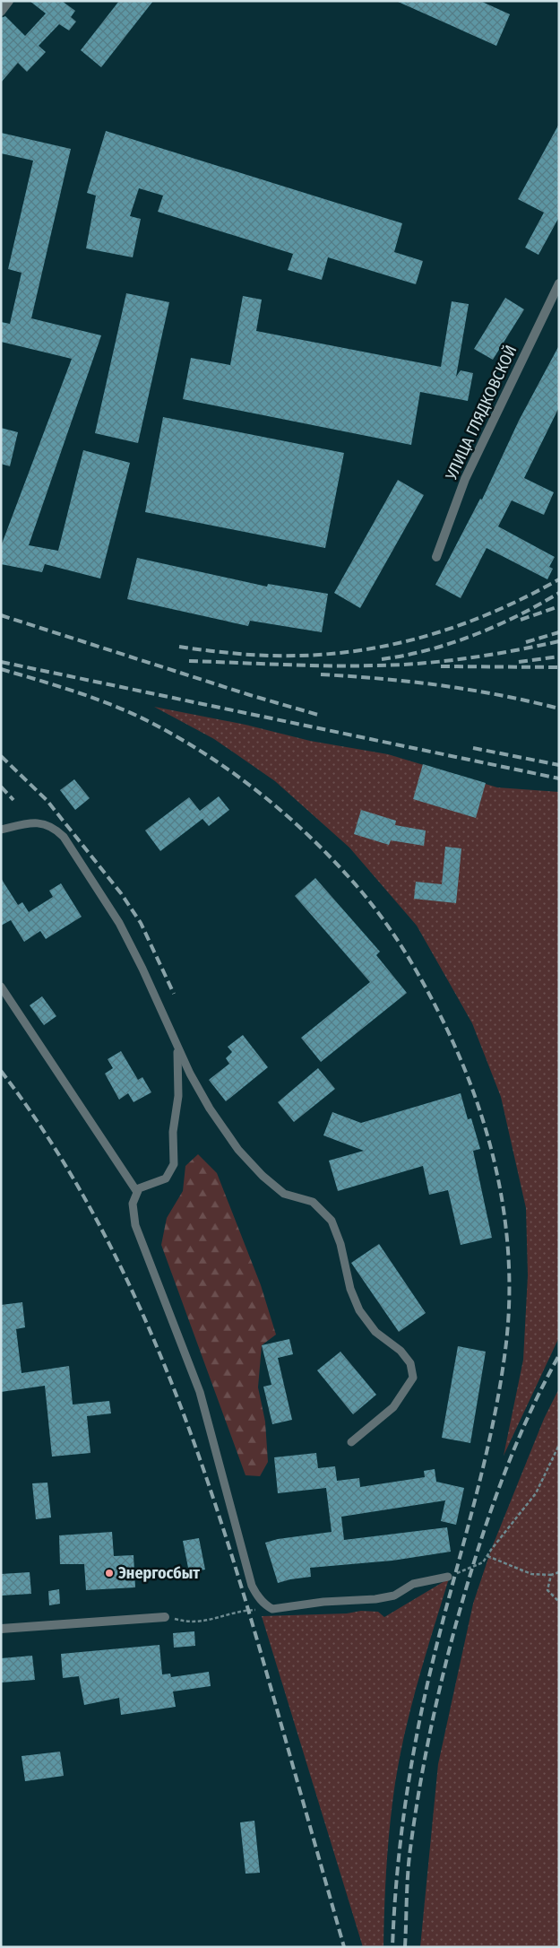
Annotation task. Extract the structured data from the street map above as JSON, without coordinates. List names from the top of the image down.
{
  "streets": {
    "street": ["УЛИЦА ГЛЯДКОВСКОЙ"]
  },
  "places": ["Энергосбыт"]
}
